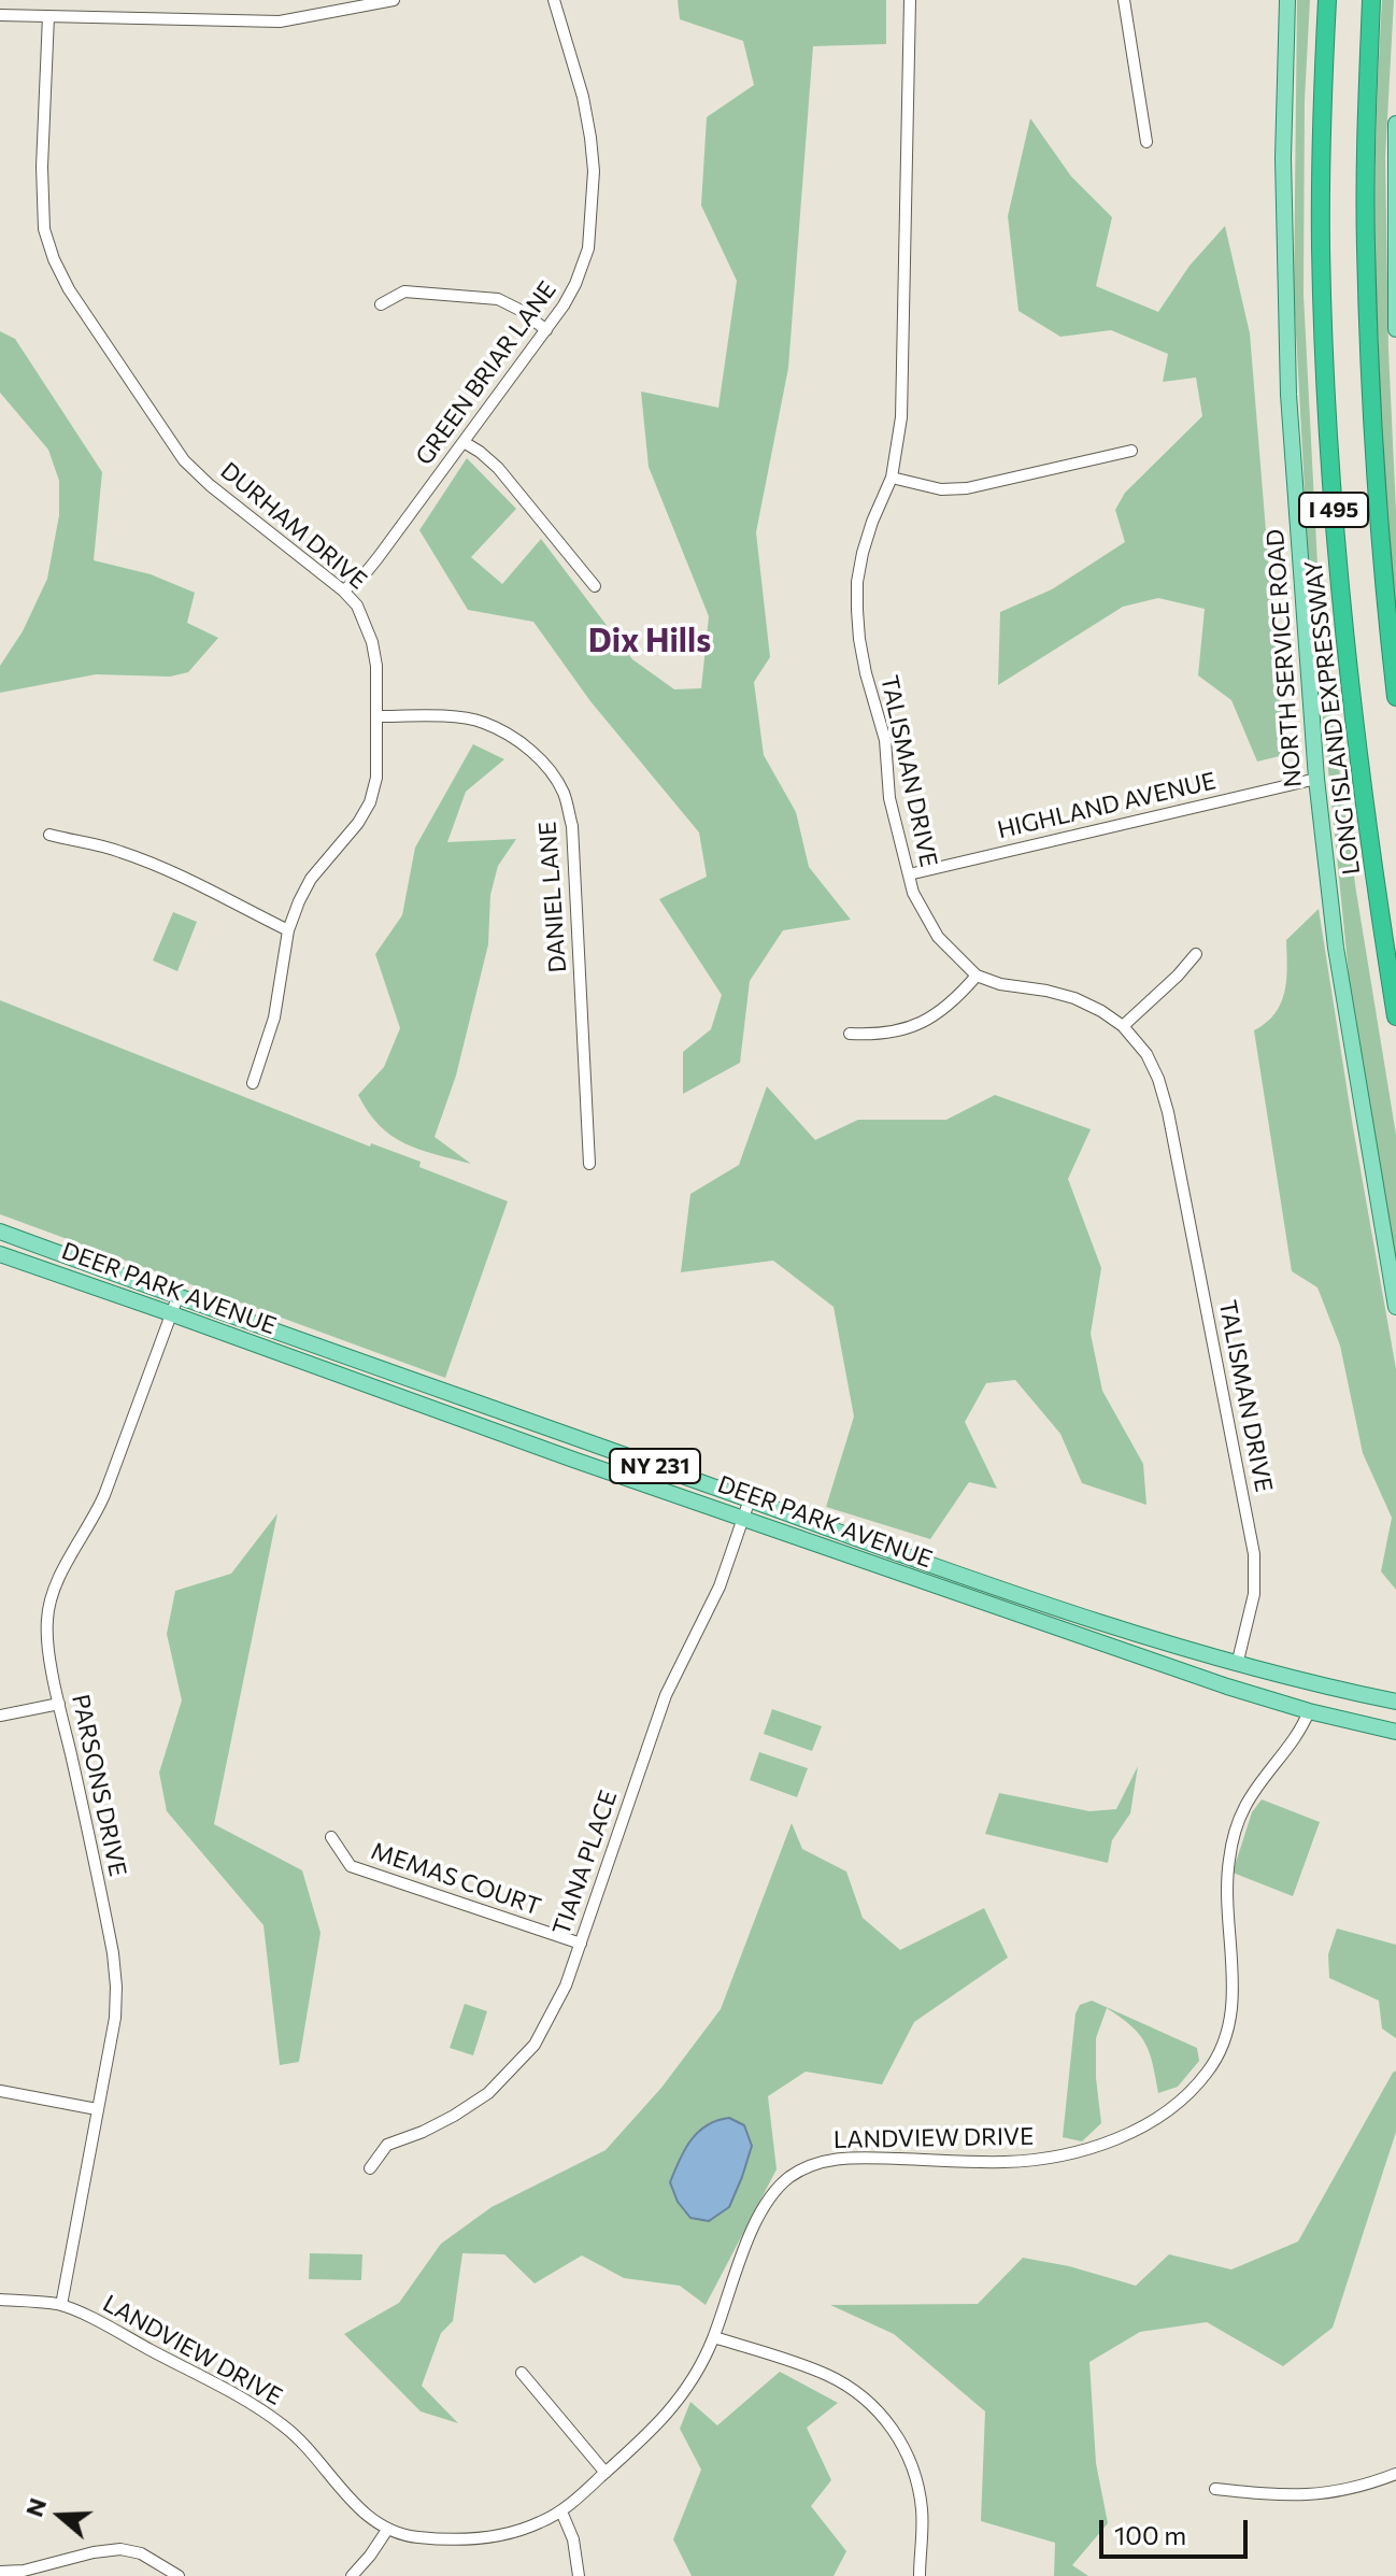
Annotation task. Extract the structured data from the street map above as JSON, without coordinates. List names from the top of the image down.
{
  "streets": {
    "highway": ["I 495", "LONG ISLAND EXPRESSWAY"],
    "main road": ["NORTH SERVICE ROAD", "DEER PARK AVENUE", "NY 231"],
    "street": [
      "GREEN BRIAR LANE",
      "DURHAM DRIVE",
      "TALISMAN DRIVE",
      "HIGHLAND AVENUE",
      "DANIEL LANE",
      "PARSONS DRIVE",
      "TIANA PLACE",
      "MEMAS COURT",
      "LANDVIEW DRIVE"
    ]
  },
  "crossings": [
    ["GREEN BRIAR LANE", "DURHAM DRIVE"],
    ["DURHAM DRIVE", "DANIEL LANE"],
    ["NORTH SERVICE ROAD", "HIGHLAND AVENUE"],
    ["TALISMAN DRIVE", "HIGHLAND AVENUE"],
    ["TALISMAN DRIVE", "DEER PARK AVENUE"],
    ["DEER PARK AVENUE", "PARSONS DRIVE"],
    ["DEER PARK AVENUE", "TIANA PLACE"],
    ["DEER PARK AVENUE", "LANDVIEW DRIVE"],
    ["PARSONS DRIVE", "LANDVIEW DRIVE"],
    ["TIANA PLACE", "MEMAS COURT"]
  ],
  "districts": ["Dix Hills"],
  "scale_bar": "100 m",
  "north": "left"
}
